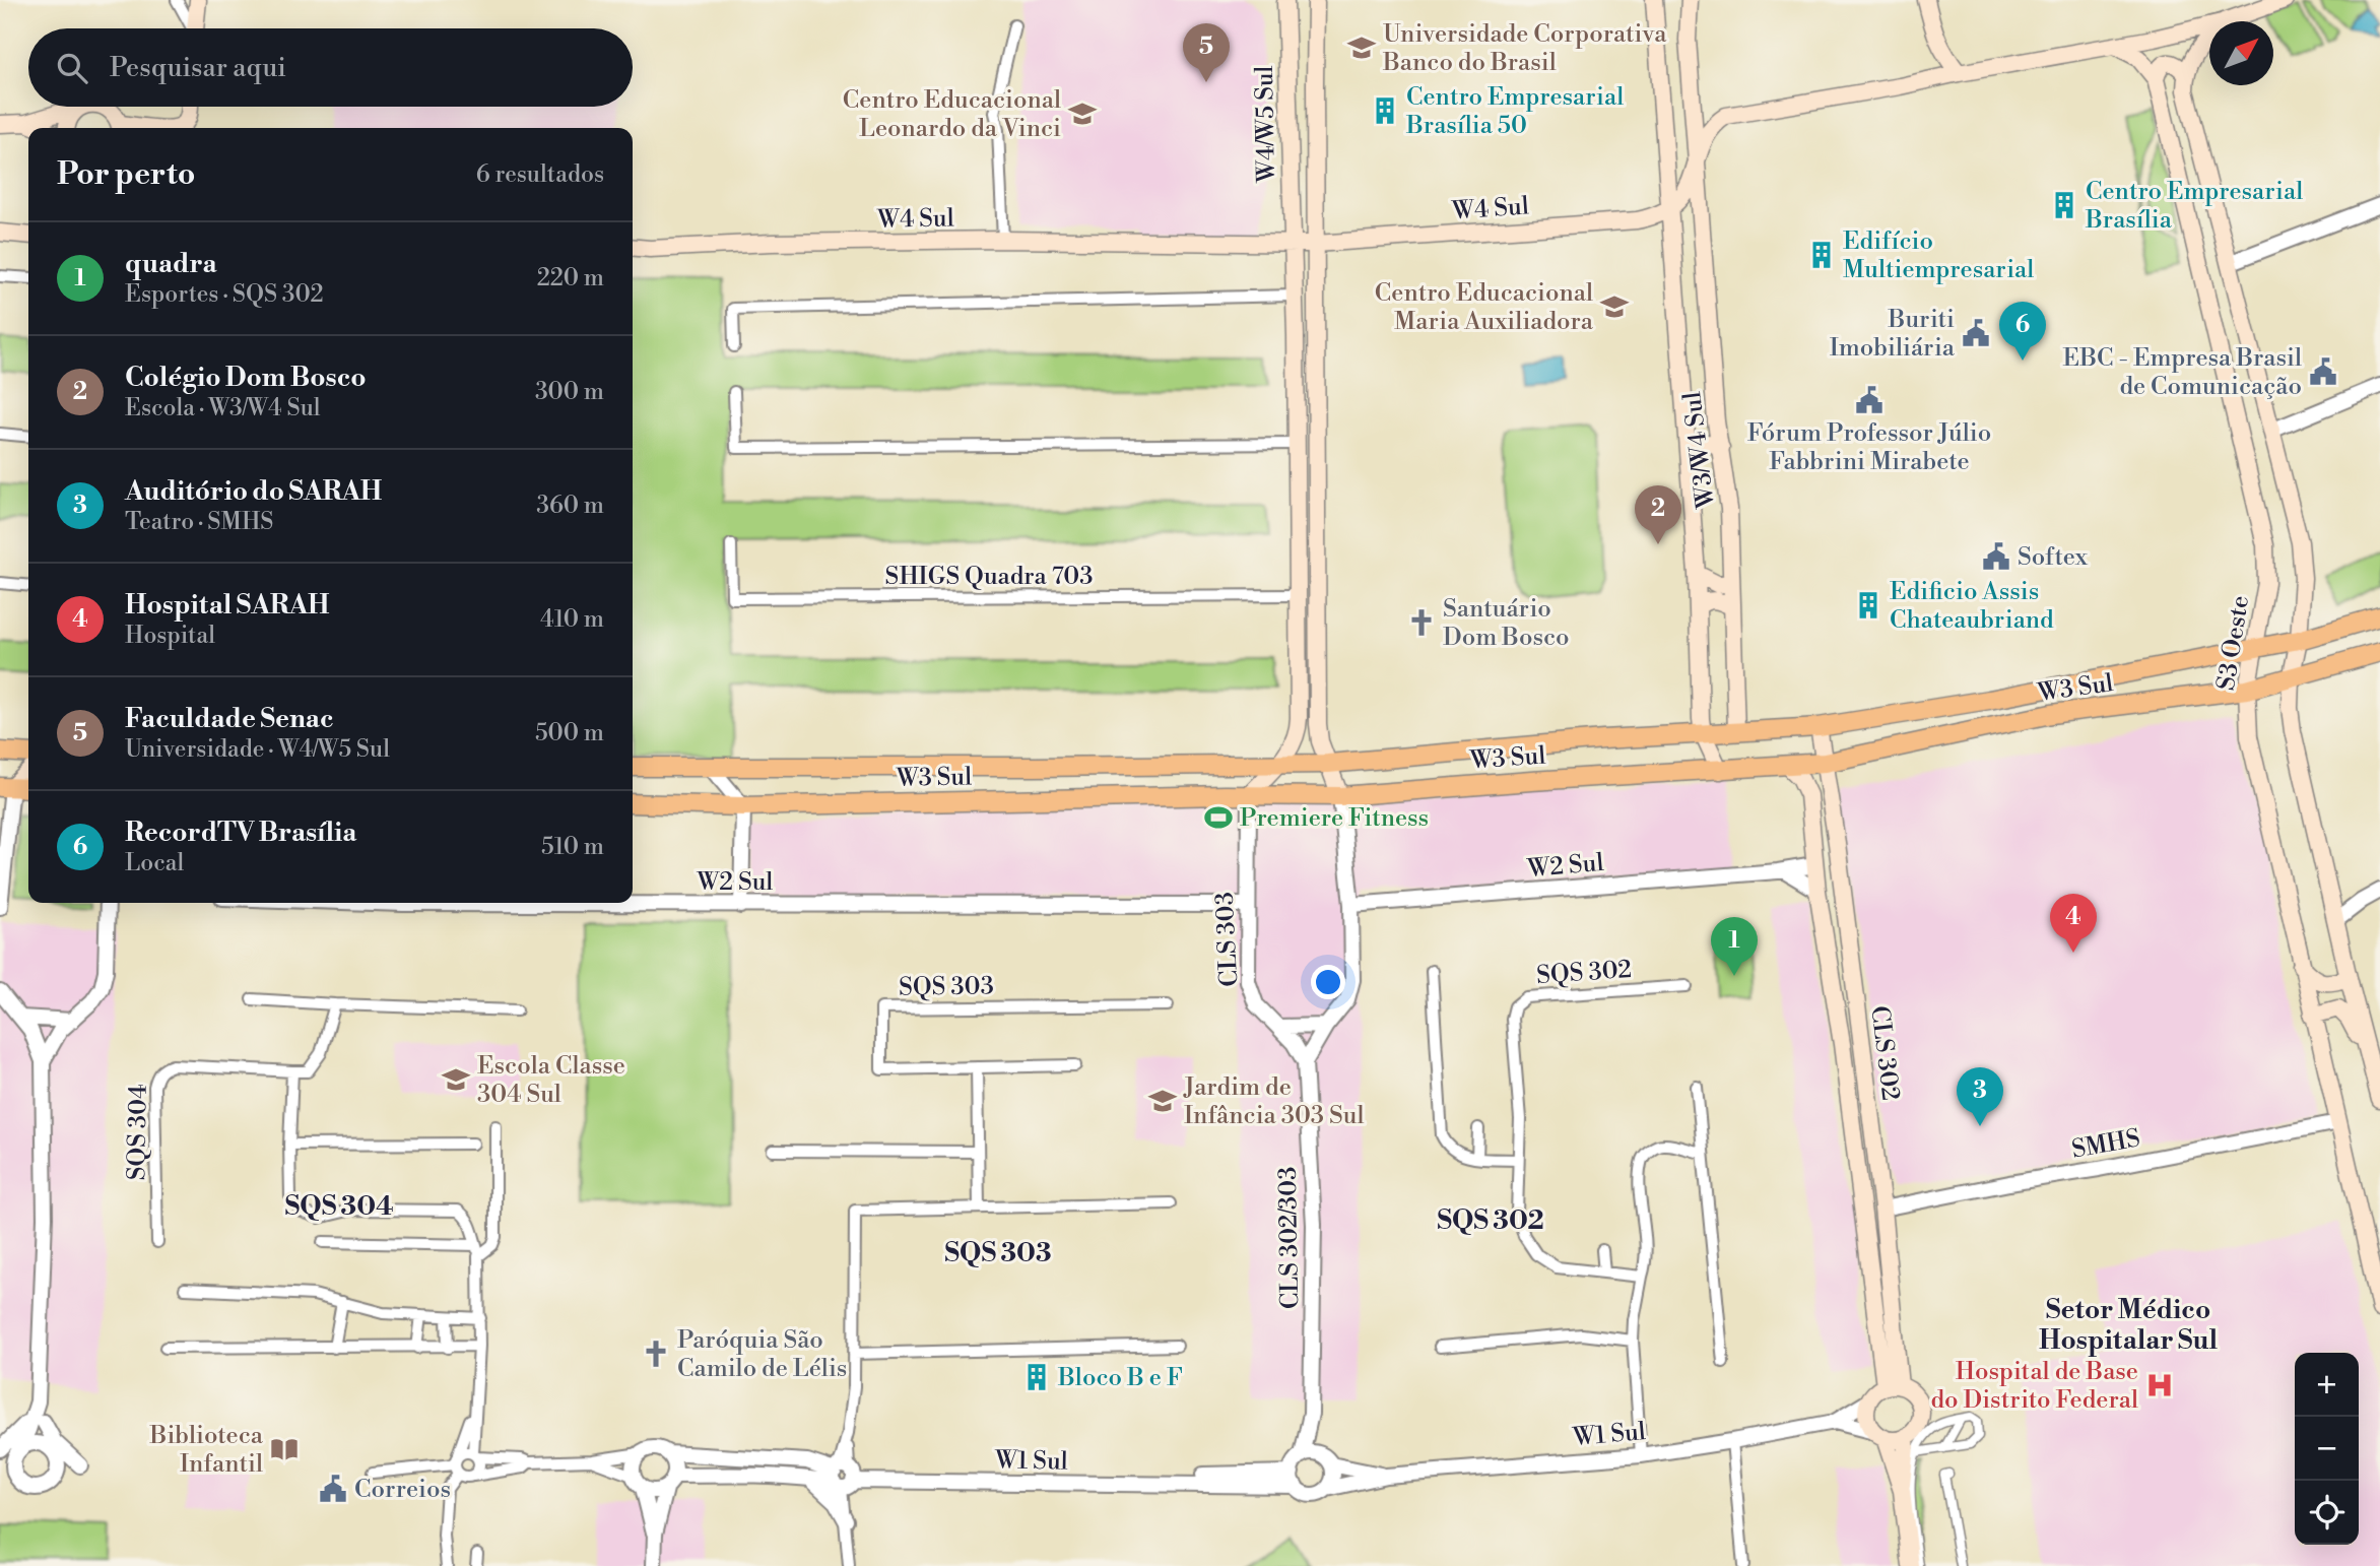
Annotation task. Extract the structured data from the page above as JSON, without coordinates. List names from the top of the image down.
{
  "streets": {
    "main road": [
      "W4/W5 Sul",
      "W4 Sul",
      "W3/W4 Sul",
      "S3 Oeste",
      "W3 Sul",
      "CLS 302"
    ],
    "street": [
      "SHIGS Quadra 703",
      "W2 Sul",
      "CLS 303",
      "SQS 302",
      "SQS 303",
      "SQS 304",
      "SMHS",
      "CLS 302/303",
      "W1 Sul"
    ]
  },
  "crossings": [
    ["W4/W5 Sul", "W4 Sul"],
    ["W4 Sul", "W3/W4 Sul"],
    ["W3/W4 Sul", "W3 Sul"],
    ["S3 Oeste", "W3 Sul"],
    ["S3 Oeste", "SMHS"],
    ["W3 Sul", "CLS 303"],
    ["W3 Sul", "CLS 302"],
    ["W2 Sul", "CLS 303"],
    ["W2 Sul", "CLS 302"],
    ["CLS 303", "CLS 302/303"],
    ["CLS 302", "SMHS"],
    ["CLS 302", "W1 Sul"],
    ["CLS 302/303", "W1 Sul"]
  ],
  "districts": [
    "SQS 304",
    "SQS 302",
    "SQS 303",
    "Setor Médico Hospitalar Sul"
  ],
  "places": {
    "school or university": [
      "Universidade Corporativa Banco do Brasil",
      "Centro Educacional Leonardo da Vinci",
      "Centro Educacional Maria Auxiliadora",
      "Escola Classe 304 Sul",
      "Jardim de Infância 303 Sul"
    ],
    "building": [
      "Centro Empresarial Brasília 50",
      "Centro Empresarial Brasília",
      "Edifício Multiempresarial",
      "Edificio Assis Chateaubriand",
      "Bloco B e F"
    ],
    "public building": [
      "Buriti Imobiliária",
      "EBC - Empresa Brasil de Comunicação",
      "Fórum Professor Júlio Fabbrini Mirabete",
      "Softex",
      "Correios"
    ],
    "church": ["Santuário Dom Bosco", "Paróquia São Camilo de Lélis"],
    "sports": ["Premiere Fitness"],
    "hospital": ["Hospital de Base do Distrito Federal"],
    "library": ["Biblioteca Infantil"]
  },
  "north": "top right",
  "page": {
    "pins": [
      "5",
      "6",
      "2",
      "4",
      "1",
      "3"
    ],
    "search": "Pesquisar aqui",
    "heading": ["Por perto", "6 resultados"],
    "list": [
      {
        "mark": "1",
        "name": "quadra",
        "note": "Esportes · SQS 302",
        "value": "220 m"
      },
      {
        "mark": "2",
        "name": "Colégio Dom Bosco",
        "note": "Escola · W3/W4 Sul",
        "value": "300 m"
      },
      {
        "mark": "3",
        "name": "Auditório do SARAH",
        "note": "Teatro · SMHS",
        "value": "360 m"
      },
      {
        "mark": "4",
        "name": "Hospital SARAH",
        "note": "Hospital",
        "value": "410 m"
      },
      {
        "mark": "5",
        "name": "Faculdade Senac",
        "note": "Universidade · W4/W5 Sul",
        "value": "500 m"
      },
      {
        "mark": "6",
        "name": "RecordTV Brasília",
        "note": "Local",
        "value": "510 m"
      }
    ],
    "map_buttons": ["+", "−"]
  }
}
